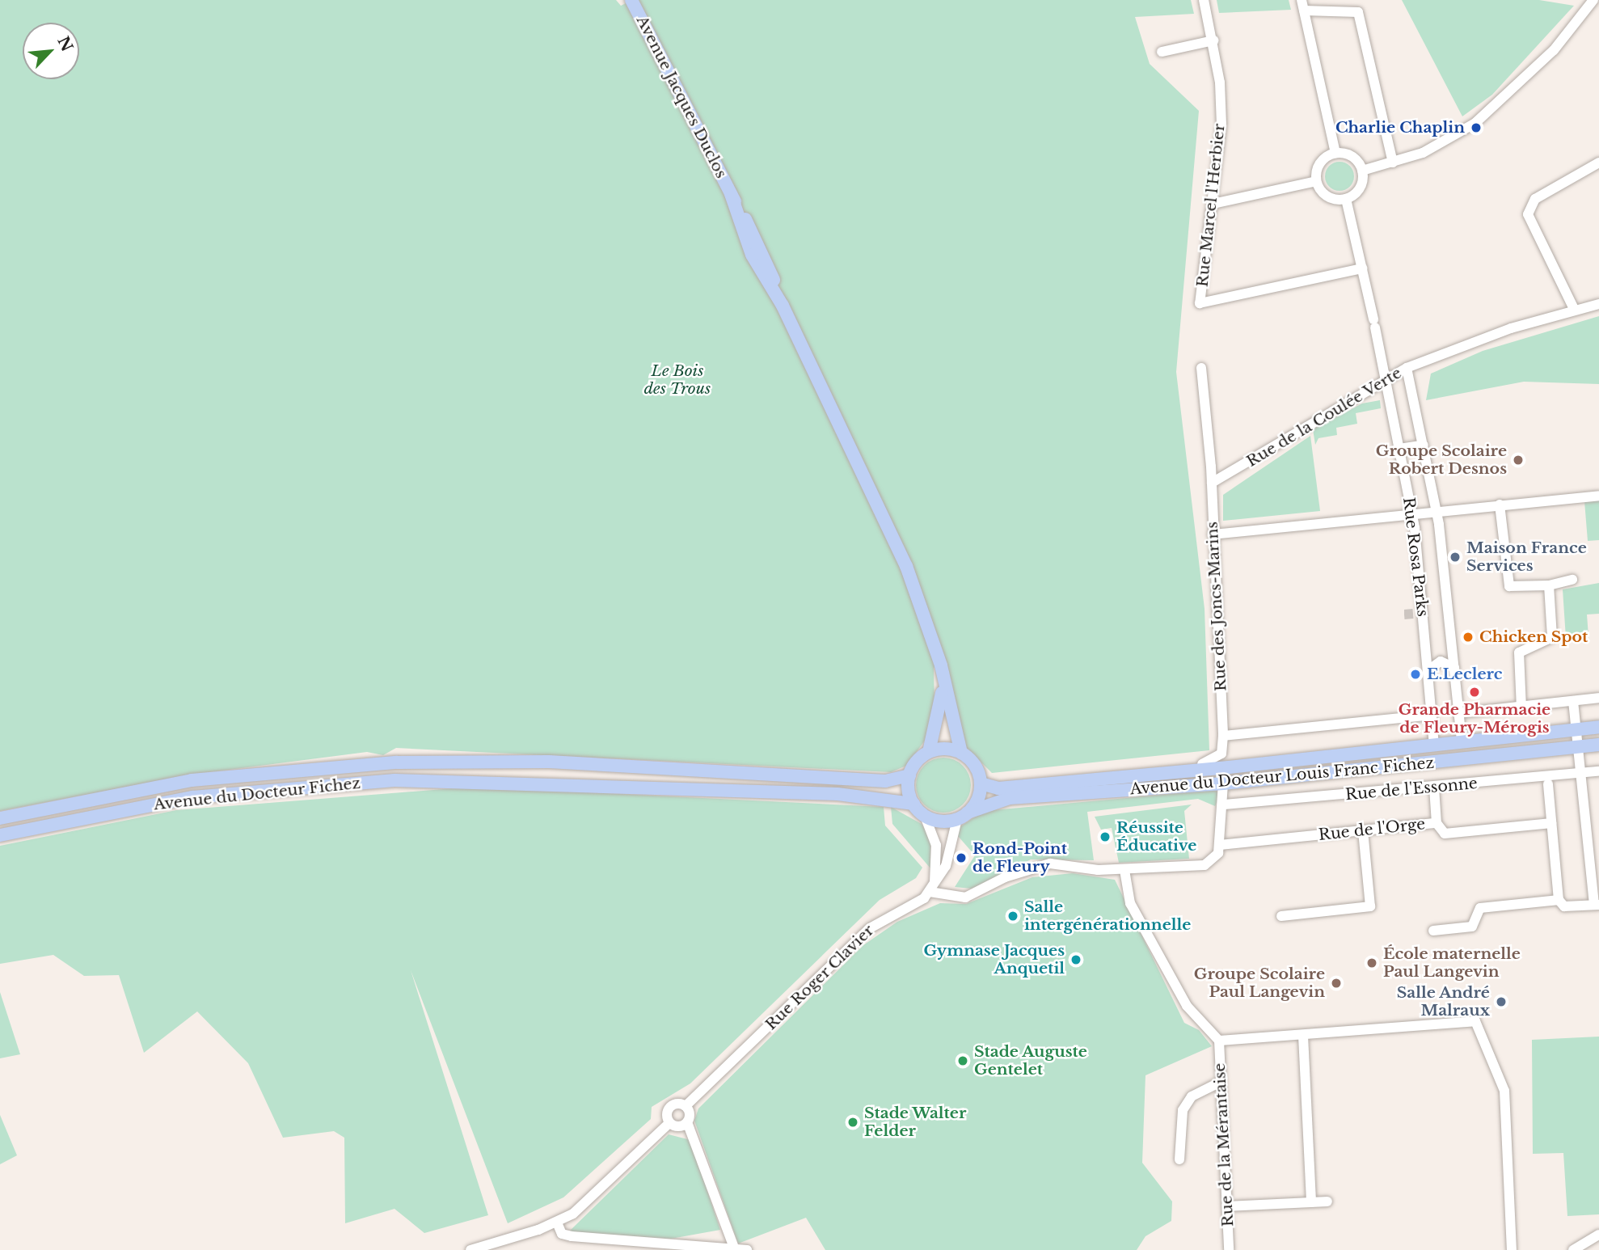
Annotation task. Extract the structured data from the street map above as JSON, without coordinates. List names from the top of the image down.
{
  "streets": {
    "main road": ["Avenue Jacques Duclos", "Avenue du Docteur Louis Franc Fichez", "Avenue du Docteur Fichez"],
    "street": [
      "Rue Marcel l'Herbier",
      "Rue de la Coulée Verte",
      "Rue Rosa Parks",
      "Rue des Joncs-Marins",
      "Rue de l'Essonne",
      "Rue de l'Orge",
      "Rue Roger Clavier",
      "Rue de la Mérantaise"
    ]
  },
  "crossings": [
    ["Rue Marcel l'Herbier", "Rue Rosa Parks"],
    ["Rue de la Coulée Verte", "Rue Rosa Parks"],
    ["Rue de la Coulée Verte", "Rue des Joncs-Marins"],
    ["Rue Rosa Parks", "Avenue du Docteur Louis Franc Fichez"],
    ["Rue des Joncs-Marins", "Avenue du Docteur Louis Franc Fichez"],
    ["Avenue du Docteur Louis Franc Fichez", "Avenue du Docteur Fichez"],
    ["Avenue du Docteur Louis Franc Fichez", "Rue Roger Clavier"],
    ["Avenue du Docteur Fichez", "Rue Roger Clavier"]
  ],
  "parks": ["Le Bois des Trous"],
  "places": [
    "Charlie Chaplin",
    "Groupe Scolaire Robert Desnos",
    "Maison France Services",
    "Chicken Spot",
    "E.Leclerc",
    "Grande Pharmacie de Fleury-Mérogis",
    "Réussite Éducative",
    "Rond-Point de Fleury",
    "Salle intergénérationnelle",
    "Gymnase Jacques Anquetil",
    "École maternelle Paul Langevin",
    "Groupe Scolaire Paul Langevin",
    "Salle André Malraux",
    "Stade Auguste Gentelet",
    "Stade Walter Felder"
  ],
  "north": "top right"
}
